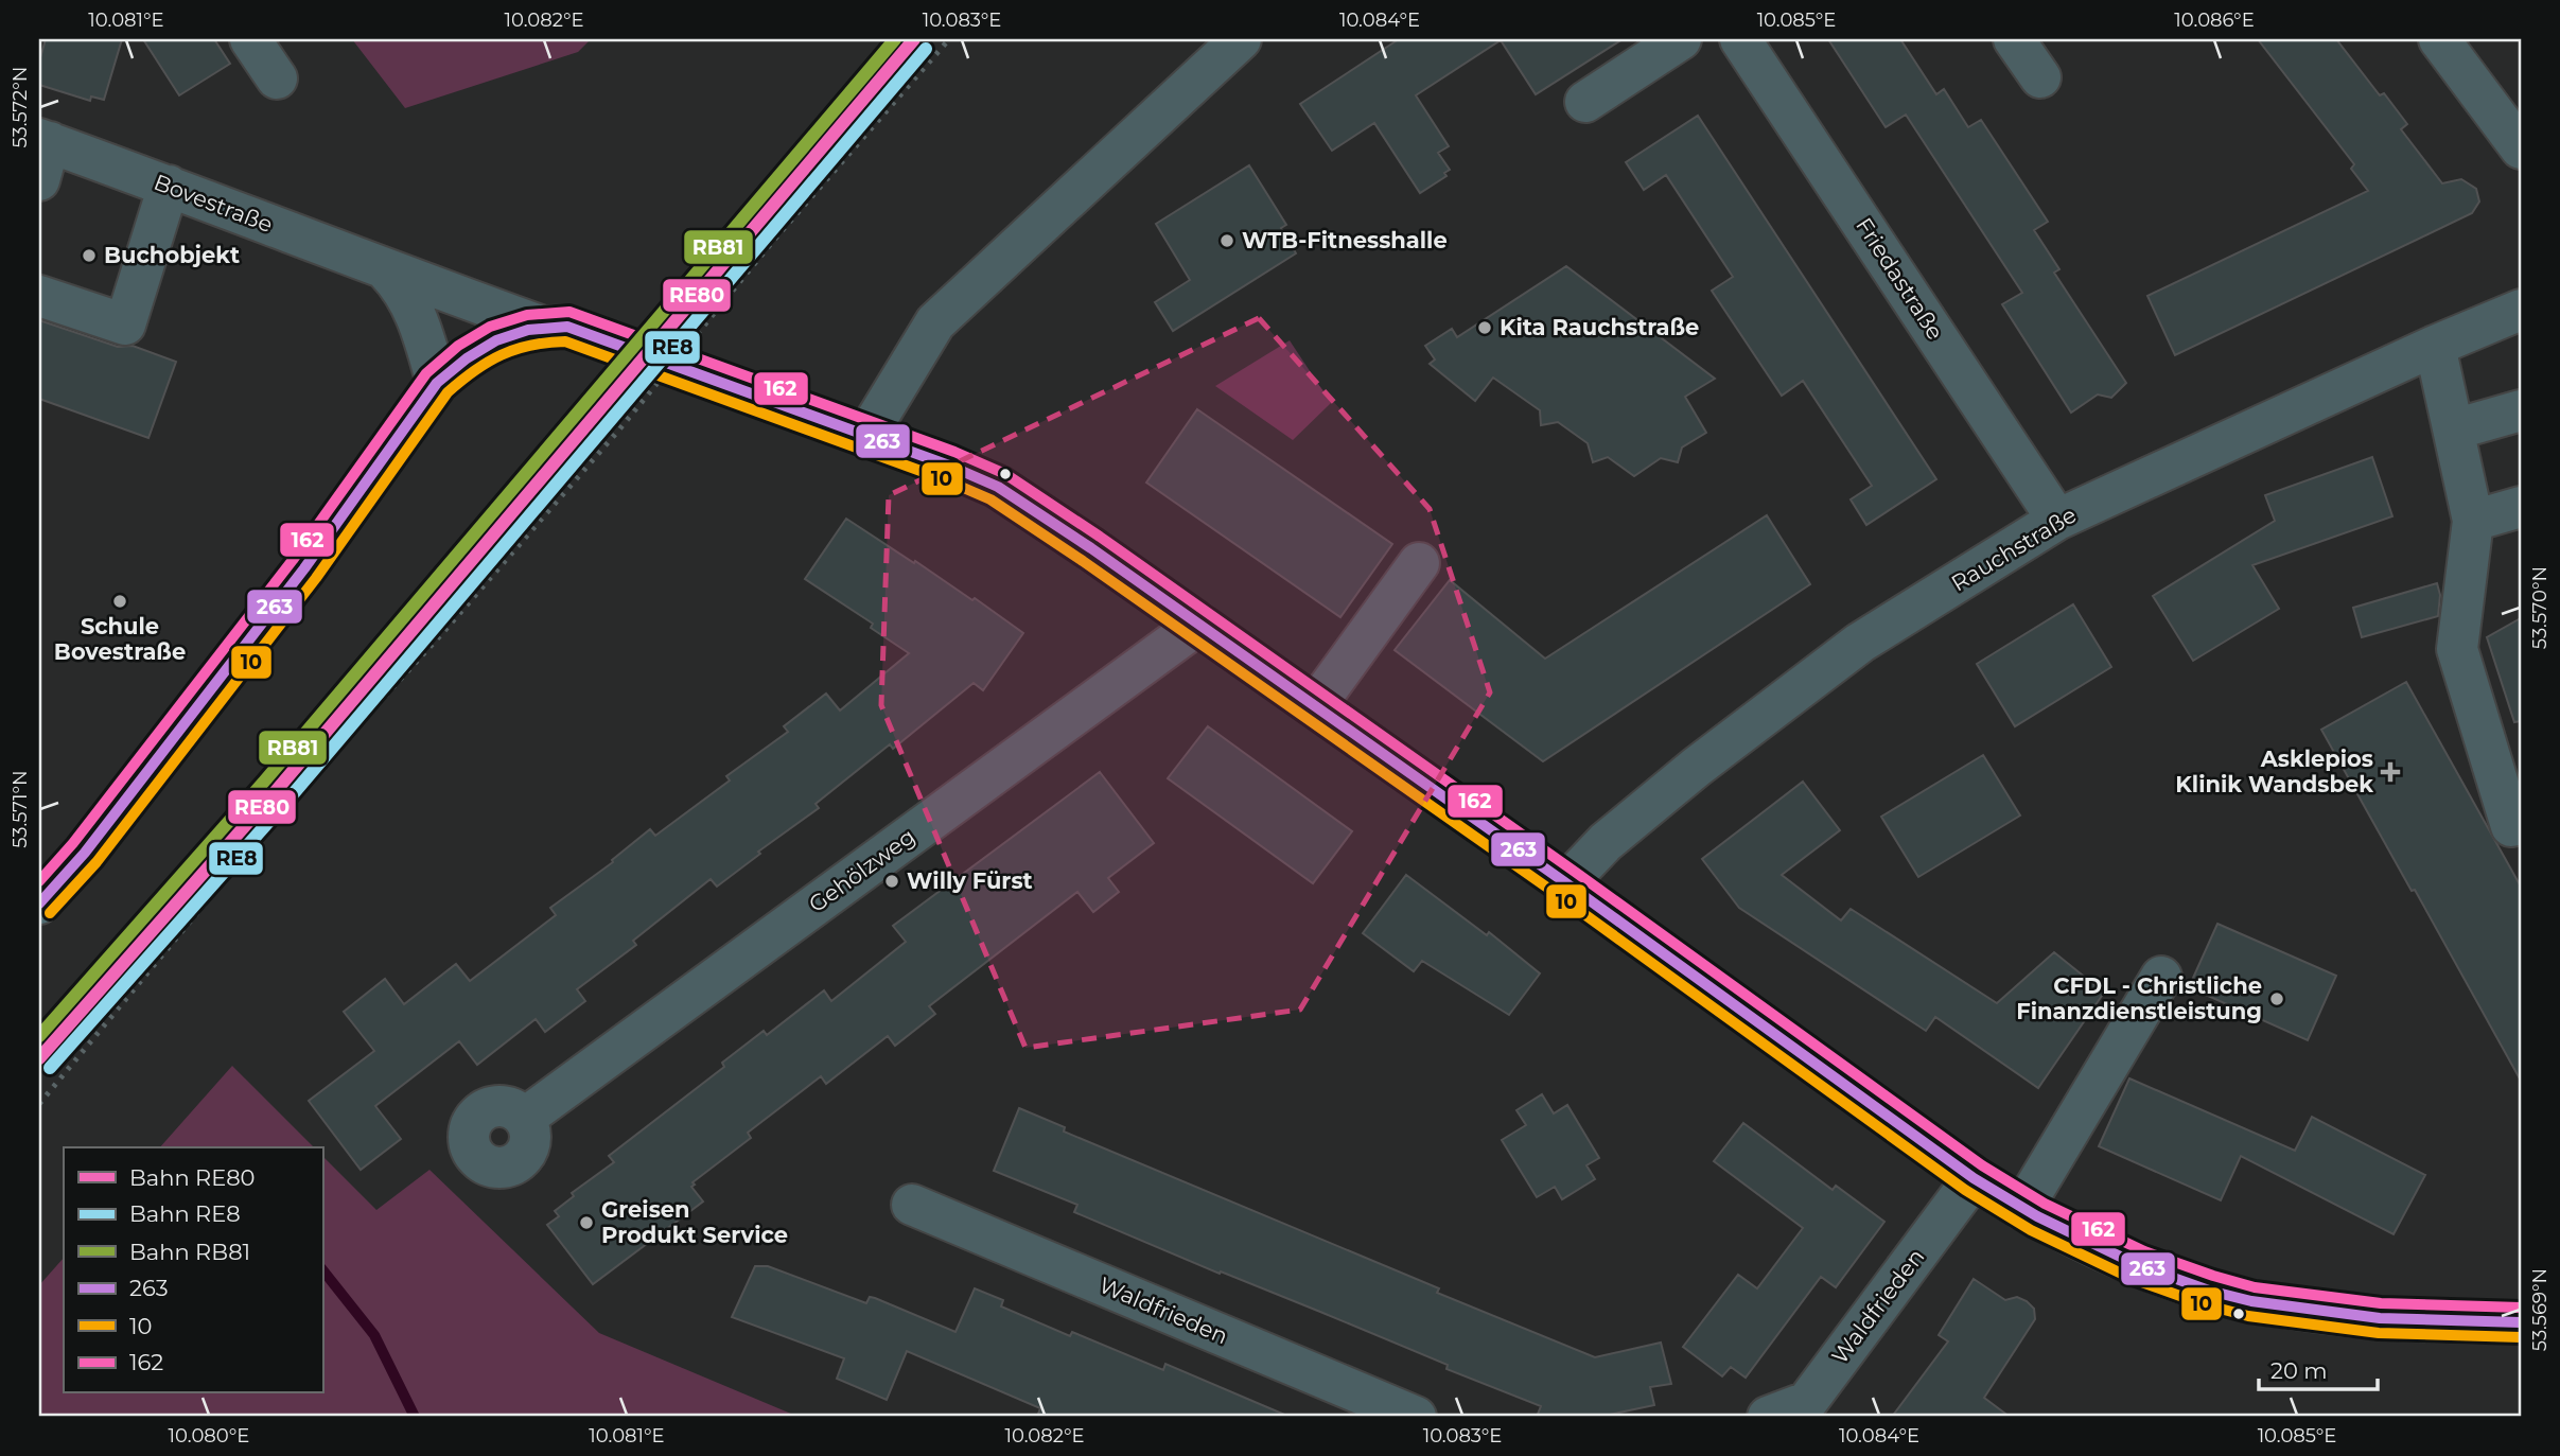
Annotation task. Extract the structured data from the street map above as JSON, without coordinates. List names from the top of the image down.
{
  "streets": {
    "main road": ["Bovestraße"],
    "street": [
      "Friedastraße",
      "Rauchstraße",
      "Gehölzweg",
      "Waldfrieden"
    ]
  },
  "crossings": [
    ["Bovestraße", "Rauchstraße"],
    ["Bovestraße", "Gehölzweg"],
    ["Bovestraße", "Waldfrieden"],
    ["Friedastraße", "Rauchstraße"]
  ],
  "places": {
    "other": [
      "WTB-Fitnesshalle",
      "Buchobjekt",
      "Kita Rauchstraße",
      "Schule Bovestraße",
      "Willy Fürst",
      "CFDL - Christliche Finanzdienstleistung",
      "Greisen Produkt Service"
    ],
    "health": ["Asklepios Klinik Wandsbek"]
  },
  "lines": [
    "rail line RE80",
    "rail line RB81",
    "rail line RE8",
    "transit line 162",
    "transit line 263",
    "transit line 10"
  ],
  "legend": [
    "Bahn RE80",
    "Bahn RE8",
    "Bahn RB81",
    "263",
    "10",
    "162"
  ],
  "scale_bar": "20 m",
  "coordinates": [
    "10.081°E",
    "10.082°E",
    "10.083°E",
    "10.084°E",
    "10.085°E",
    "10.086°E",
    "53.572°N",
    "53.570°N",
    "53.571°N",
    "53.569°N",
    "10.080°E"
  ]
}
